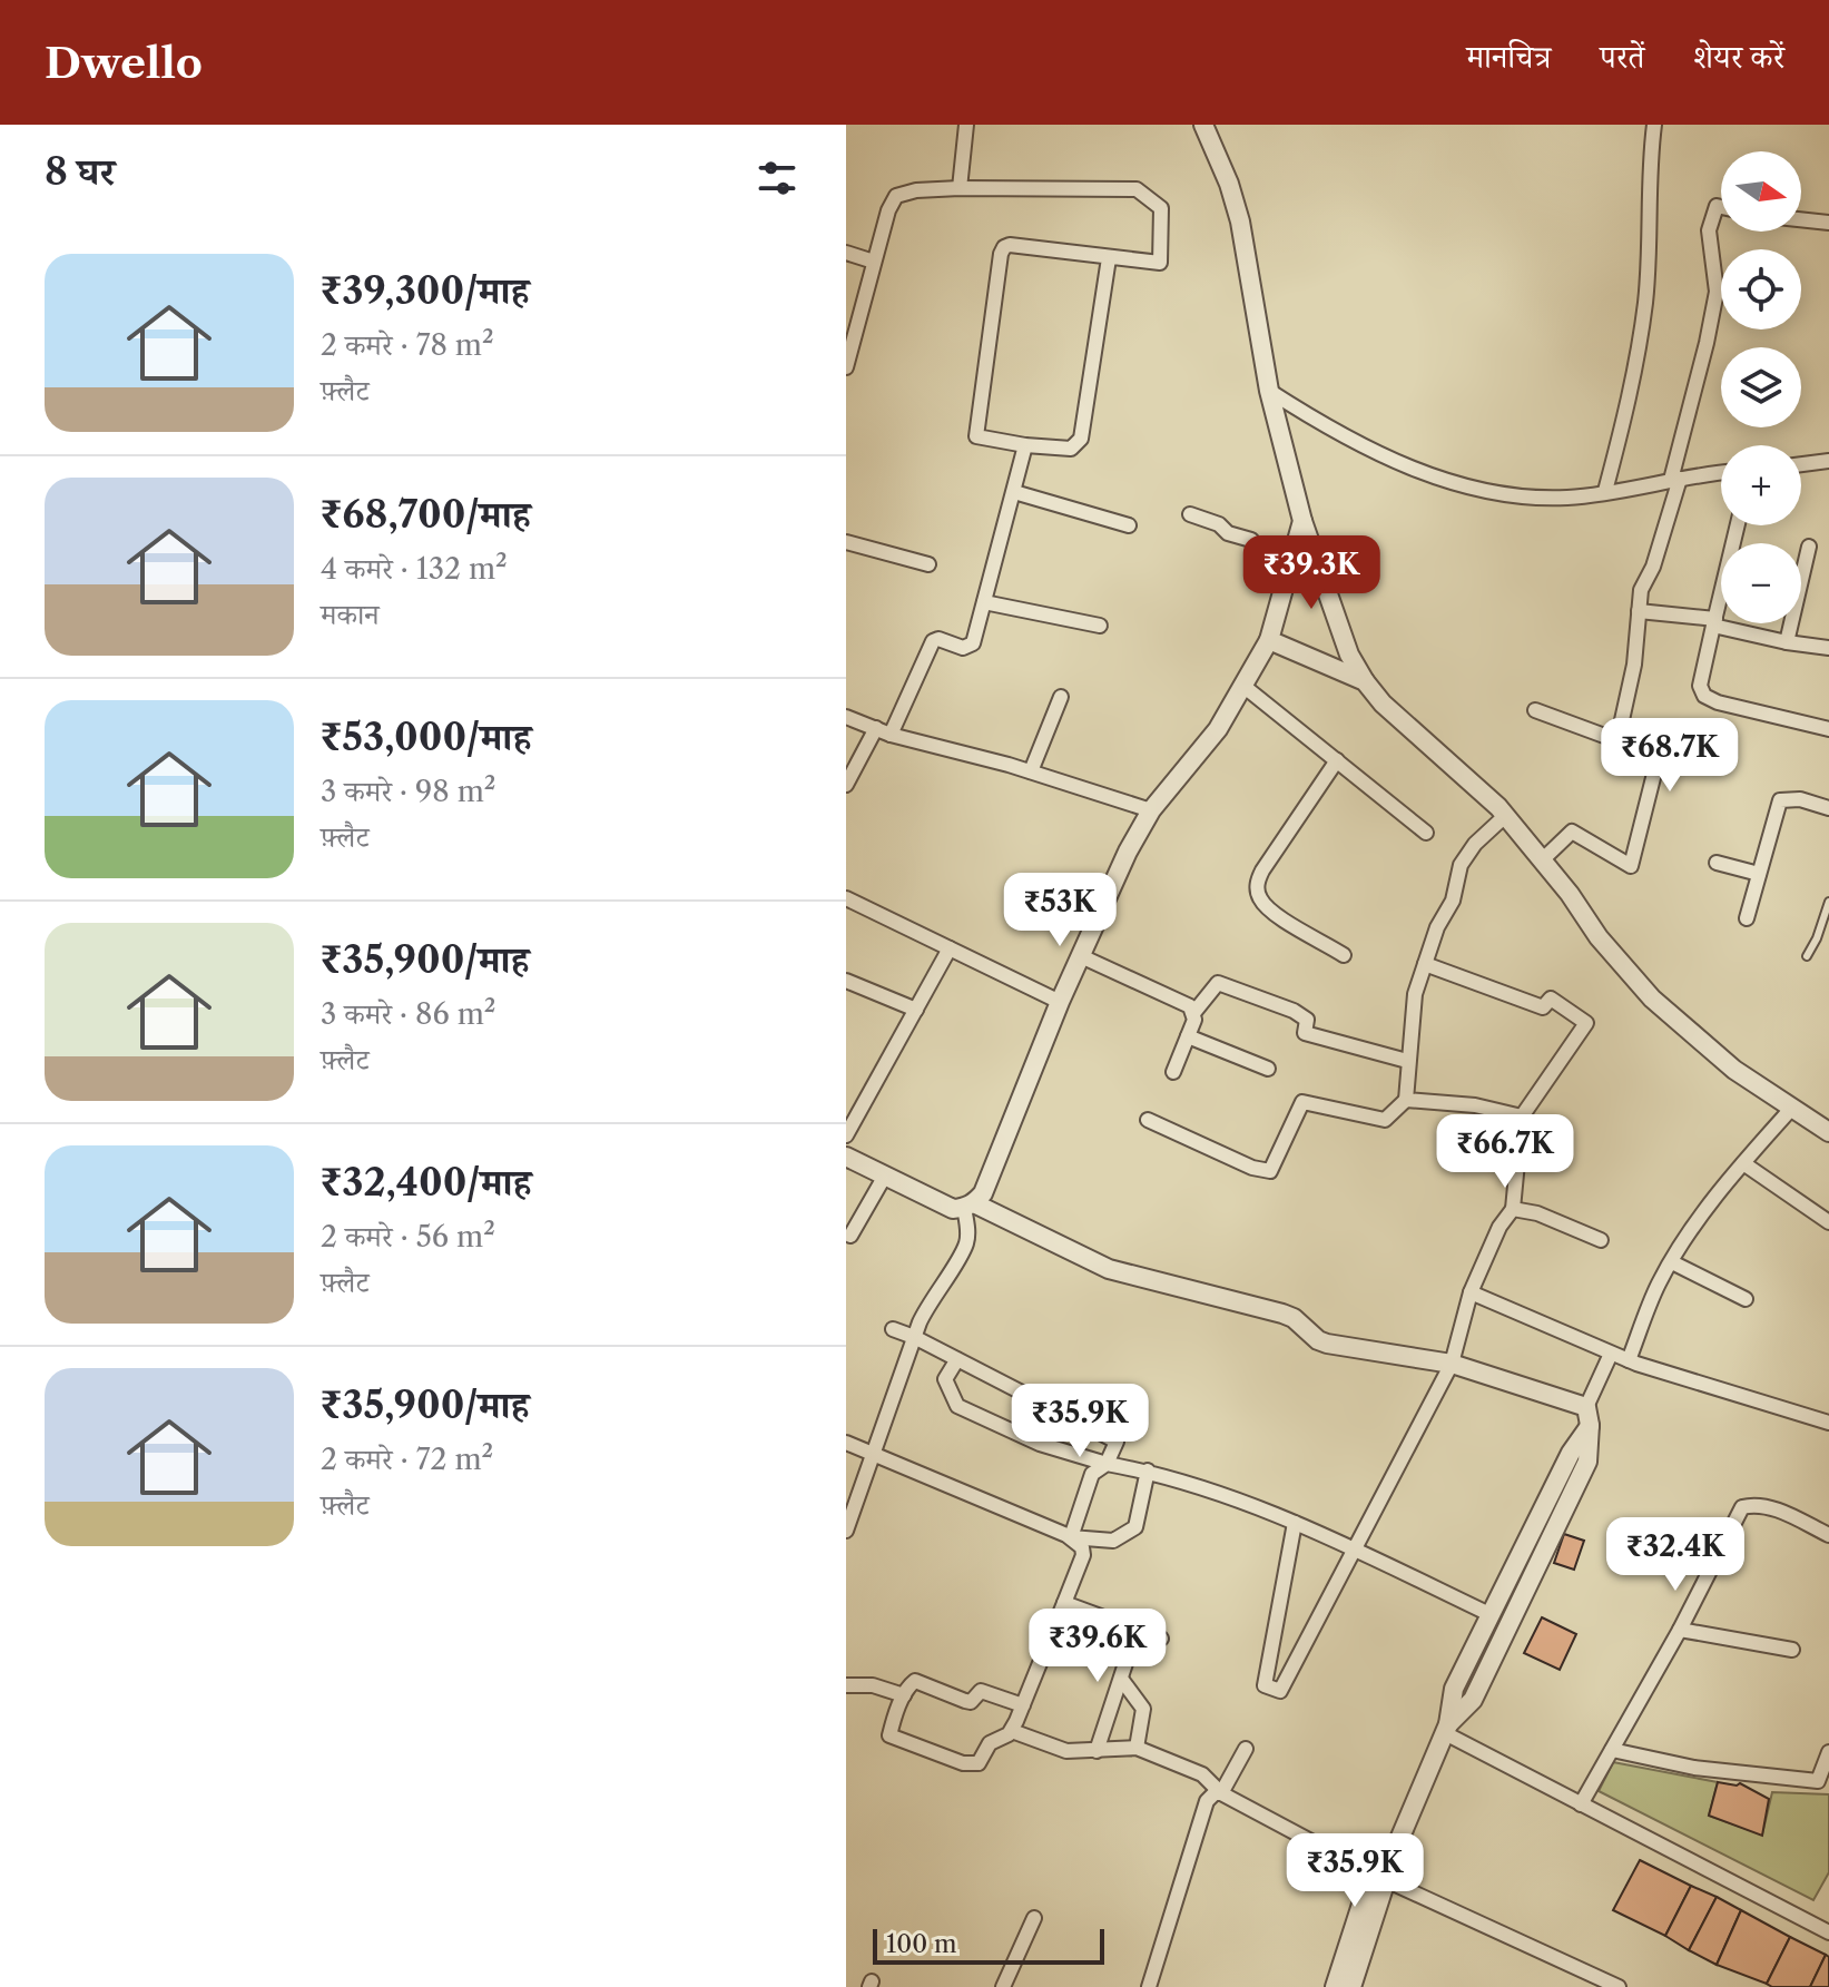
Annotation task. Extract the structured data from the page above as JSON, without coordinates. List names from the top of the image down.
{
  "scale_bar": "100 m",
  "north": "right",
  "page": {
    "header": "Dwello",
    "nav": ["मानचित्र", "परतें", "शेयर करें"],
    "heading": "8 घर",
    "map_buttons": ["+", "−"],
    "list": [
      {
        "name": "₹39,300/माह",
        "note": "2 कमरे · 78 m² · फ़्लैट"
      },
      {
        "name": "₹68,700/माह",
        "note": "4 कमरे · 132 m² · मकान"
      },
      {
        "name": "₹53,000/माह",
        "note": "3 कमरे · 98 m² · फ़्लैट"
      },
      {
        "name": "₹35,900/माह",
        "note": "3 कमरे · 86 m² · फ़्लैट"
      },
      {
        "name": "₹32,400/माह",
        "note": "2 कमरे · 56 m² · फ़्लैट"
      },
      {
        "name": "₹35,900/माह",
        "note": "2 कमरे · 72 m² · फ़्लैट"
      }
    ],
    "price": [
      "₹39.3K",
      "₹68.7K",
      "₹53K",
      "₹66.7K",
      "₹35.9K",
      "₹32.4K",
      "₹39.6K",
      "₹35.9K"
    ],
    "scale": "100 m"
  }
}
